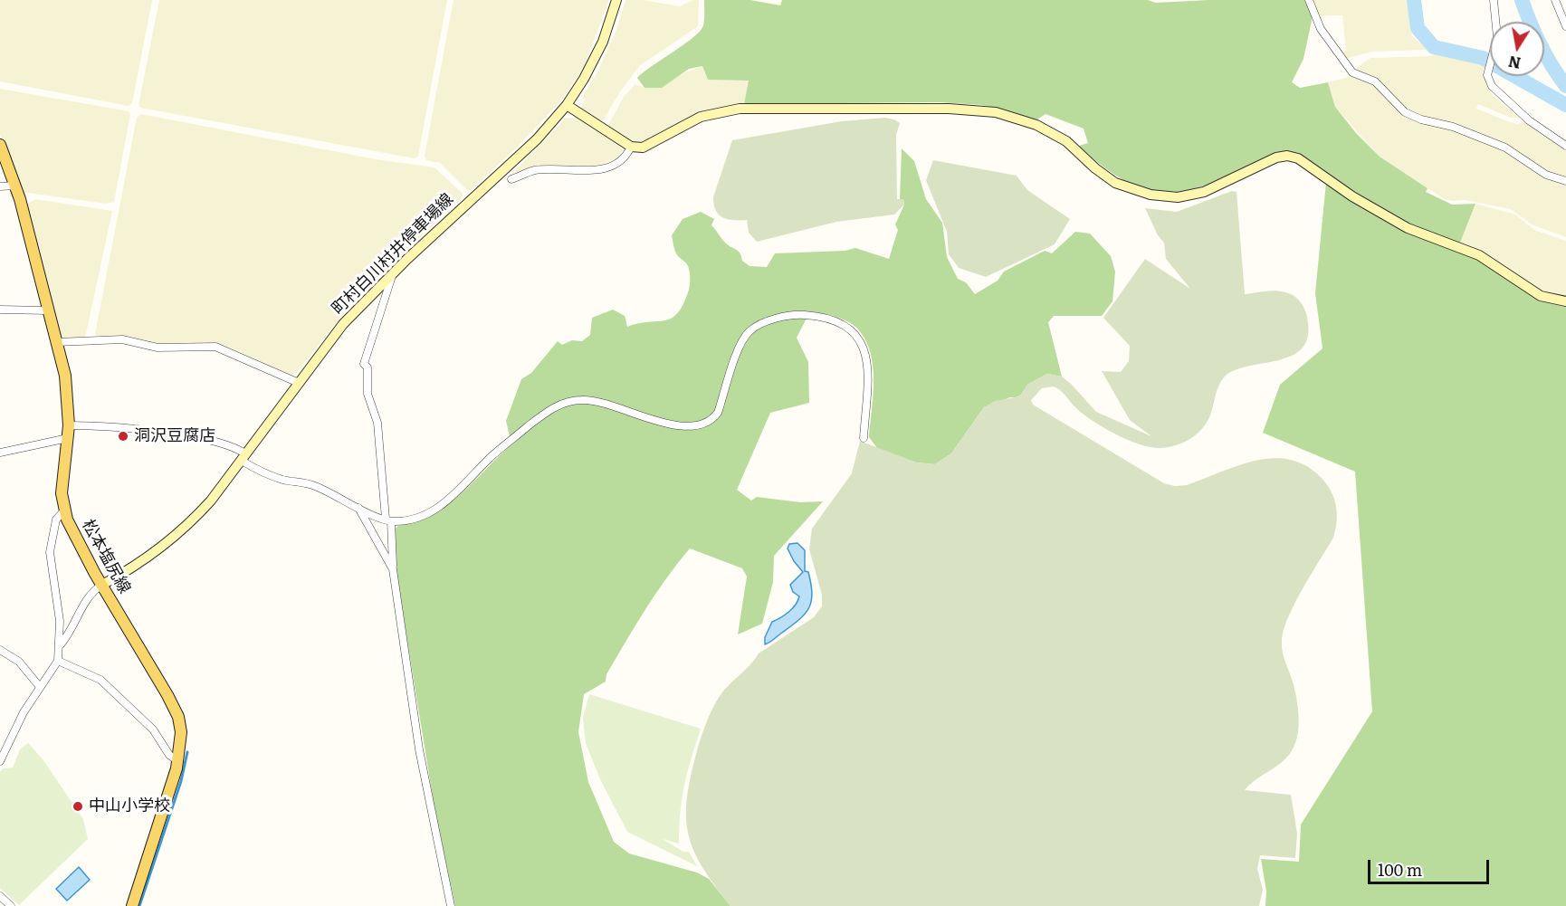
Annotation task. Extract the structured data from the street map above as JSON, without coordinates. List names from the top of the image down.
{
  "streets": {
    "main road": ["松本塩尻線"],
    "street": ["町村白川村井停車場線"]
  },
  "crossings": [
    ["町村白川村井停車場線", "松本塩尻線"]
  ],
  "places": ["洞沢豆腐店", "中山小学校"],
  "scale_bar": "100 m",
  "north": "bottom"
}
